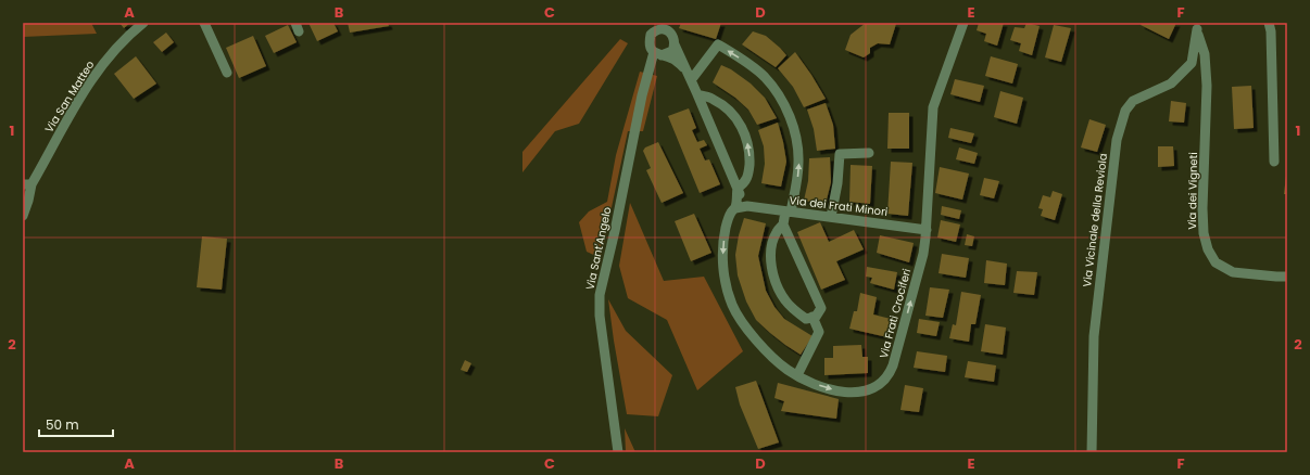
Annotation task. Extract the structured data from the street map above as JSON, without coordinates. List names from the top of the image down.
{
  "streets": {
    "street": [
      "Via San Matteo",
      "Via dei Vigneti",
      "Via dei Frati Minori",
      "Via Vicinale della Reviola",
      "Via Sant'Angelo",
      "Via Frati Crociferi"
    ]
  },
  "crossings": [
    ["Via dei Vigneti", "Via Vicinale della Reviola"],
    ["Via dei Frati Minori", "Via Frati Crociferi"],
    ["Via Sant'Angelo", "Via Frati Crociferi"]
  ],
  "scale_bar": "50 m",
  "grid": {
    "columns": [
      "A",
      "B",
      "C",
      "D",
      "E",
      "F"
    ],
    "rows": ["1", "2"]
  }
}
